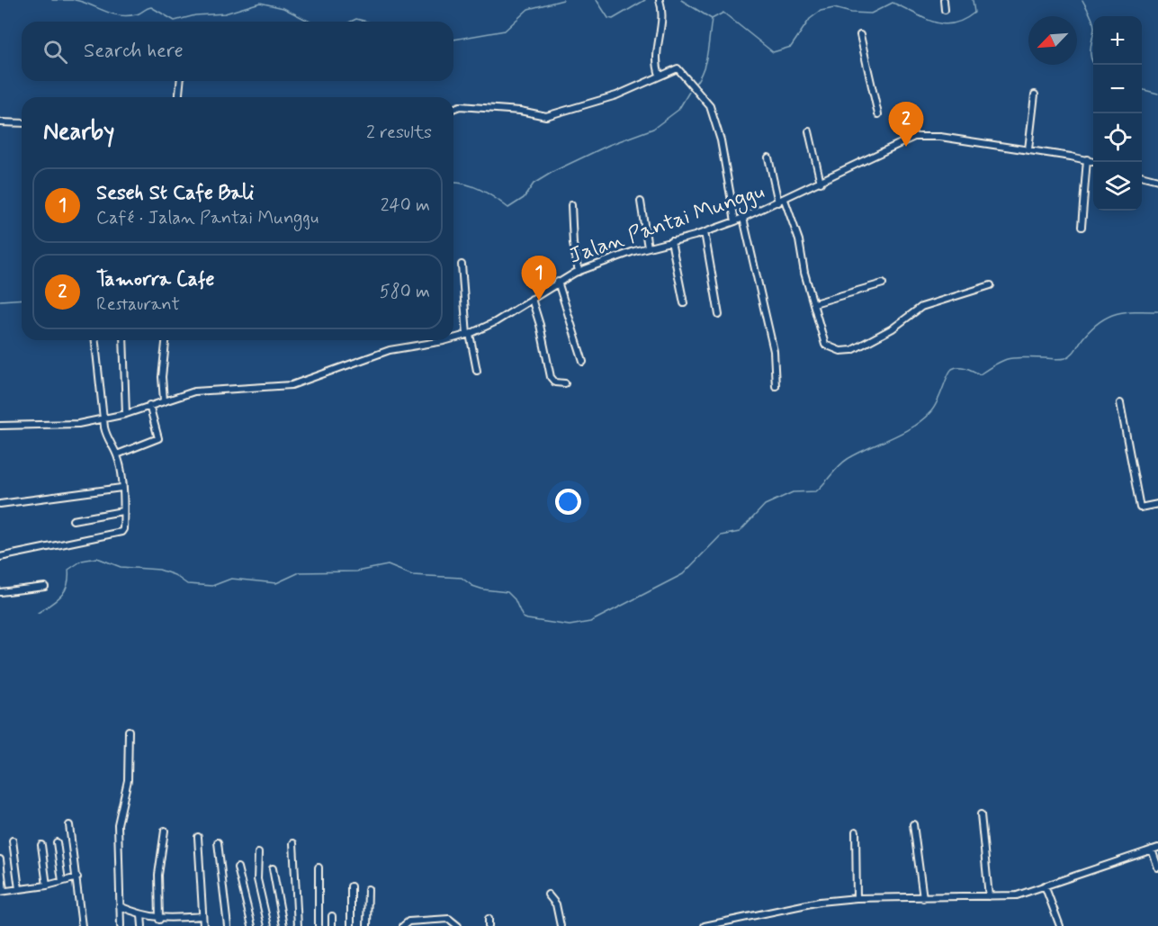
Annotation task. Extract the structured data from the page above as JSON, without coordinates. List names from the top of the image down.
{
  "streets": {
    "street": ["Jalan Pantai Munggu"]
  },
  "north": "bottom left",
  "page": {
    "map_buttons": ["+", "−"],
    "search": "Search here",
    "heading": ["Nearby", "2 results"],
    "pins": ["2", "1"],
    "list": [
      {
        "mark": "1",
        "name": "Seseh St Cafe Bali",
        "note": "Café · Jalan Pantai Munggu",
        "value": "240 m"
      },
      {
        "mark": "2",
        "name": "Tamorra Cafe",
        "note": "Restaurant",
        "value": "580 m"
      }
    ]
  }
}
